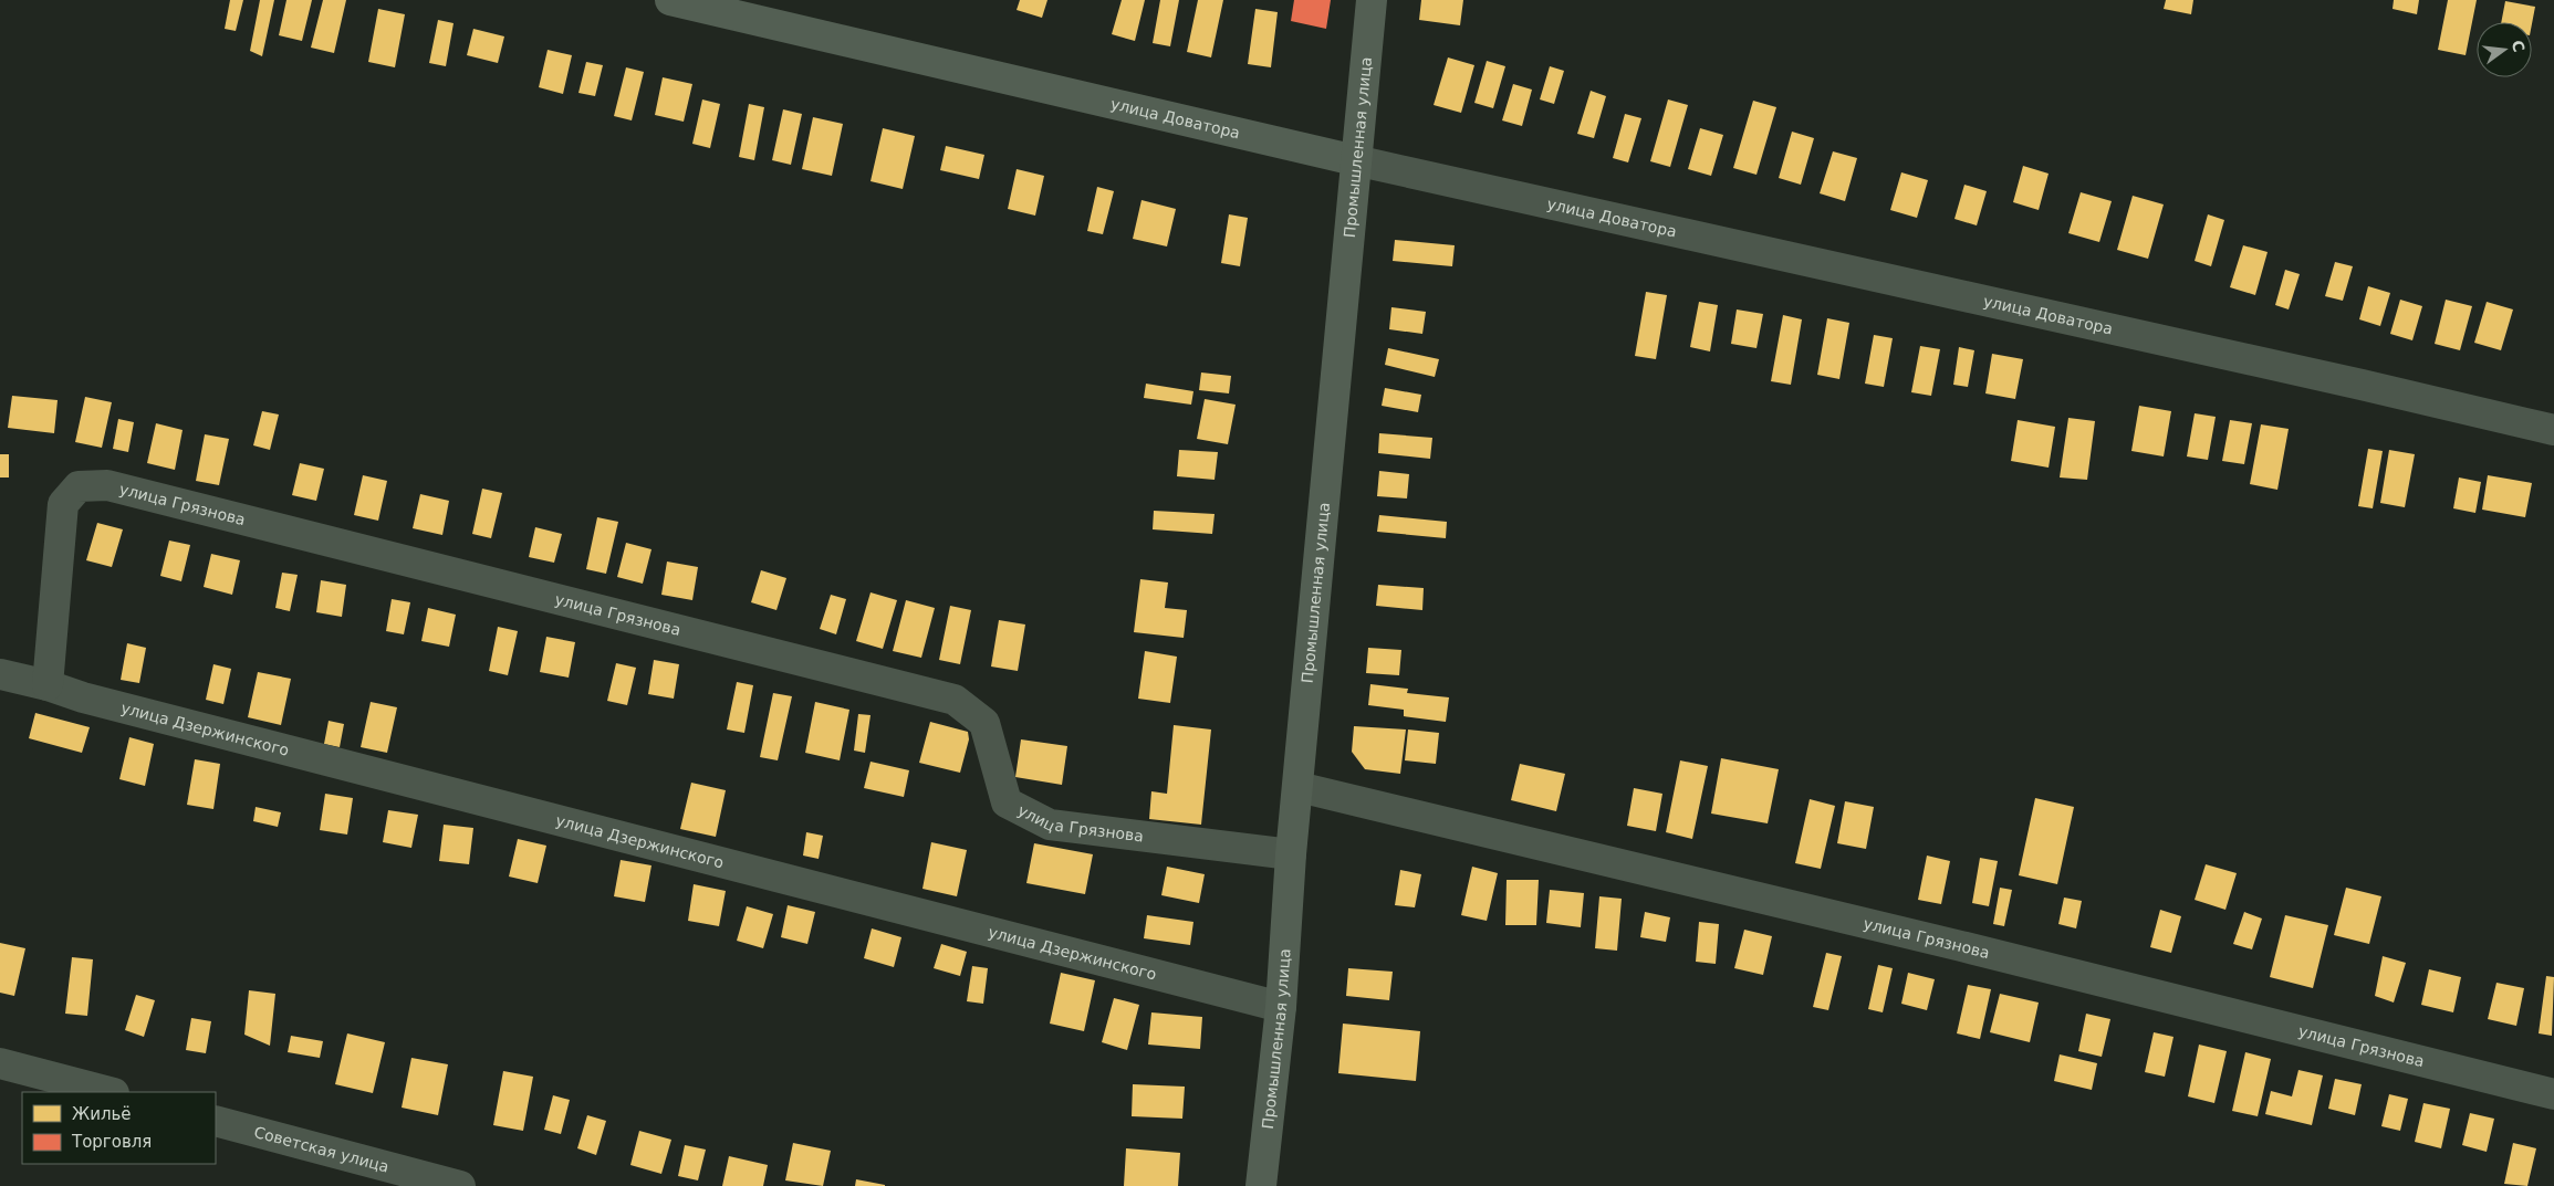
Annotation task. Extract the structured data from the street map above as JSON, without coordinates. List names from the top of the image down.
{
  "streets": {
    "main road": ["улица Доватора", "Промышленная улица"],
    "street": ["улица Грязнова", "улица Дзержинского", "Советская улица"]
  },
  "crossings": [
    ["улица Доватора", "Промышленная улица"],
    ["Промышленная улица", "улица Грязнова"],
    ["Промышленная улица", "улица Дзержинского"],
    ["улица Грязнова", "улица Дзержинского"]
  ],
  "legend": ["Жильё", "Торговля"],
  "north": "right"
}
